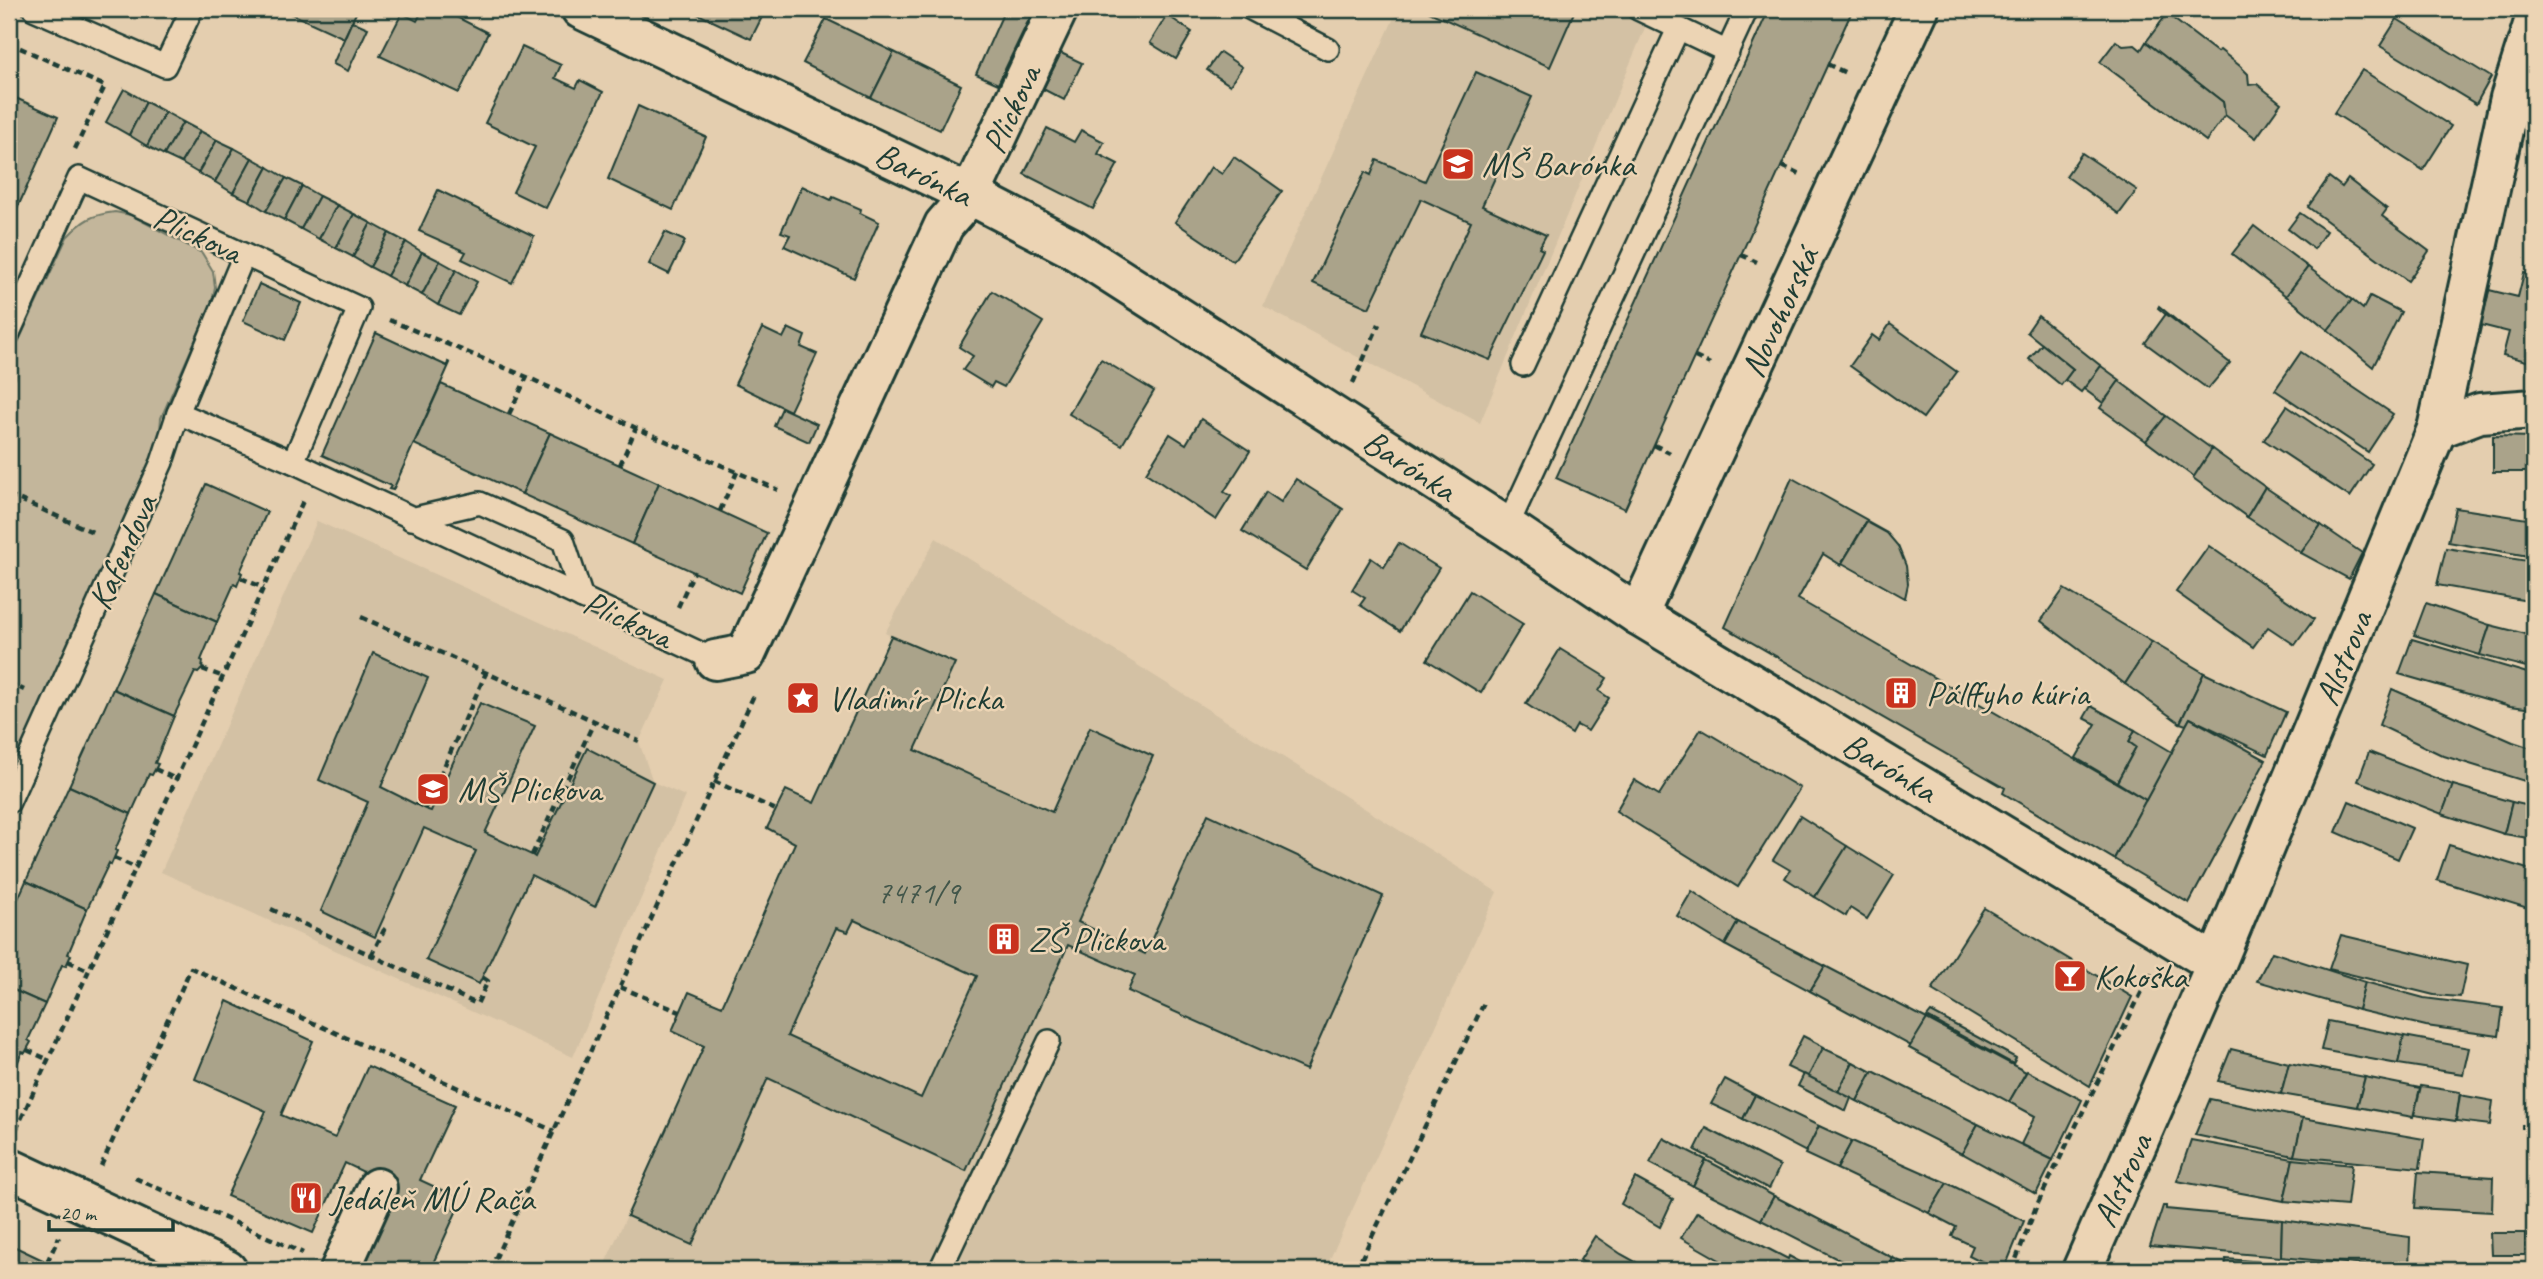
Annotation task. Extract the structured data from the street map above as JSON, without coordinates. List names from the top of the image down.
{
  "streets": {
    "street": [
      "Plickova",
      "Barónka",
      "Novohorská",
      "Alstrova"
    ],
    "lane": ["Kafendova"]
  },
  "crossings": [
    ["Plickova", "Barónka"],
    ["Plickova", "Kafendova"],
    ["Barónka", "Novohorská"],
    ["Barónka", "Alstrova"]
  ],
  "places": {
    "school or university": ["MŠ Barónka", "MŠ Plickova"],
    "building": ["Pálffyho kúria", "ZŠ Plickova"],
    "place": ["Vladimír Plicka"],
    "bar": ["Kokoška"],
    "restaurant": ["Jedáleň MÚ Rača"]
  },
  "house_numbers": ["7471/9"],
  "scale_bar": "20 m"
}
